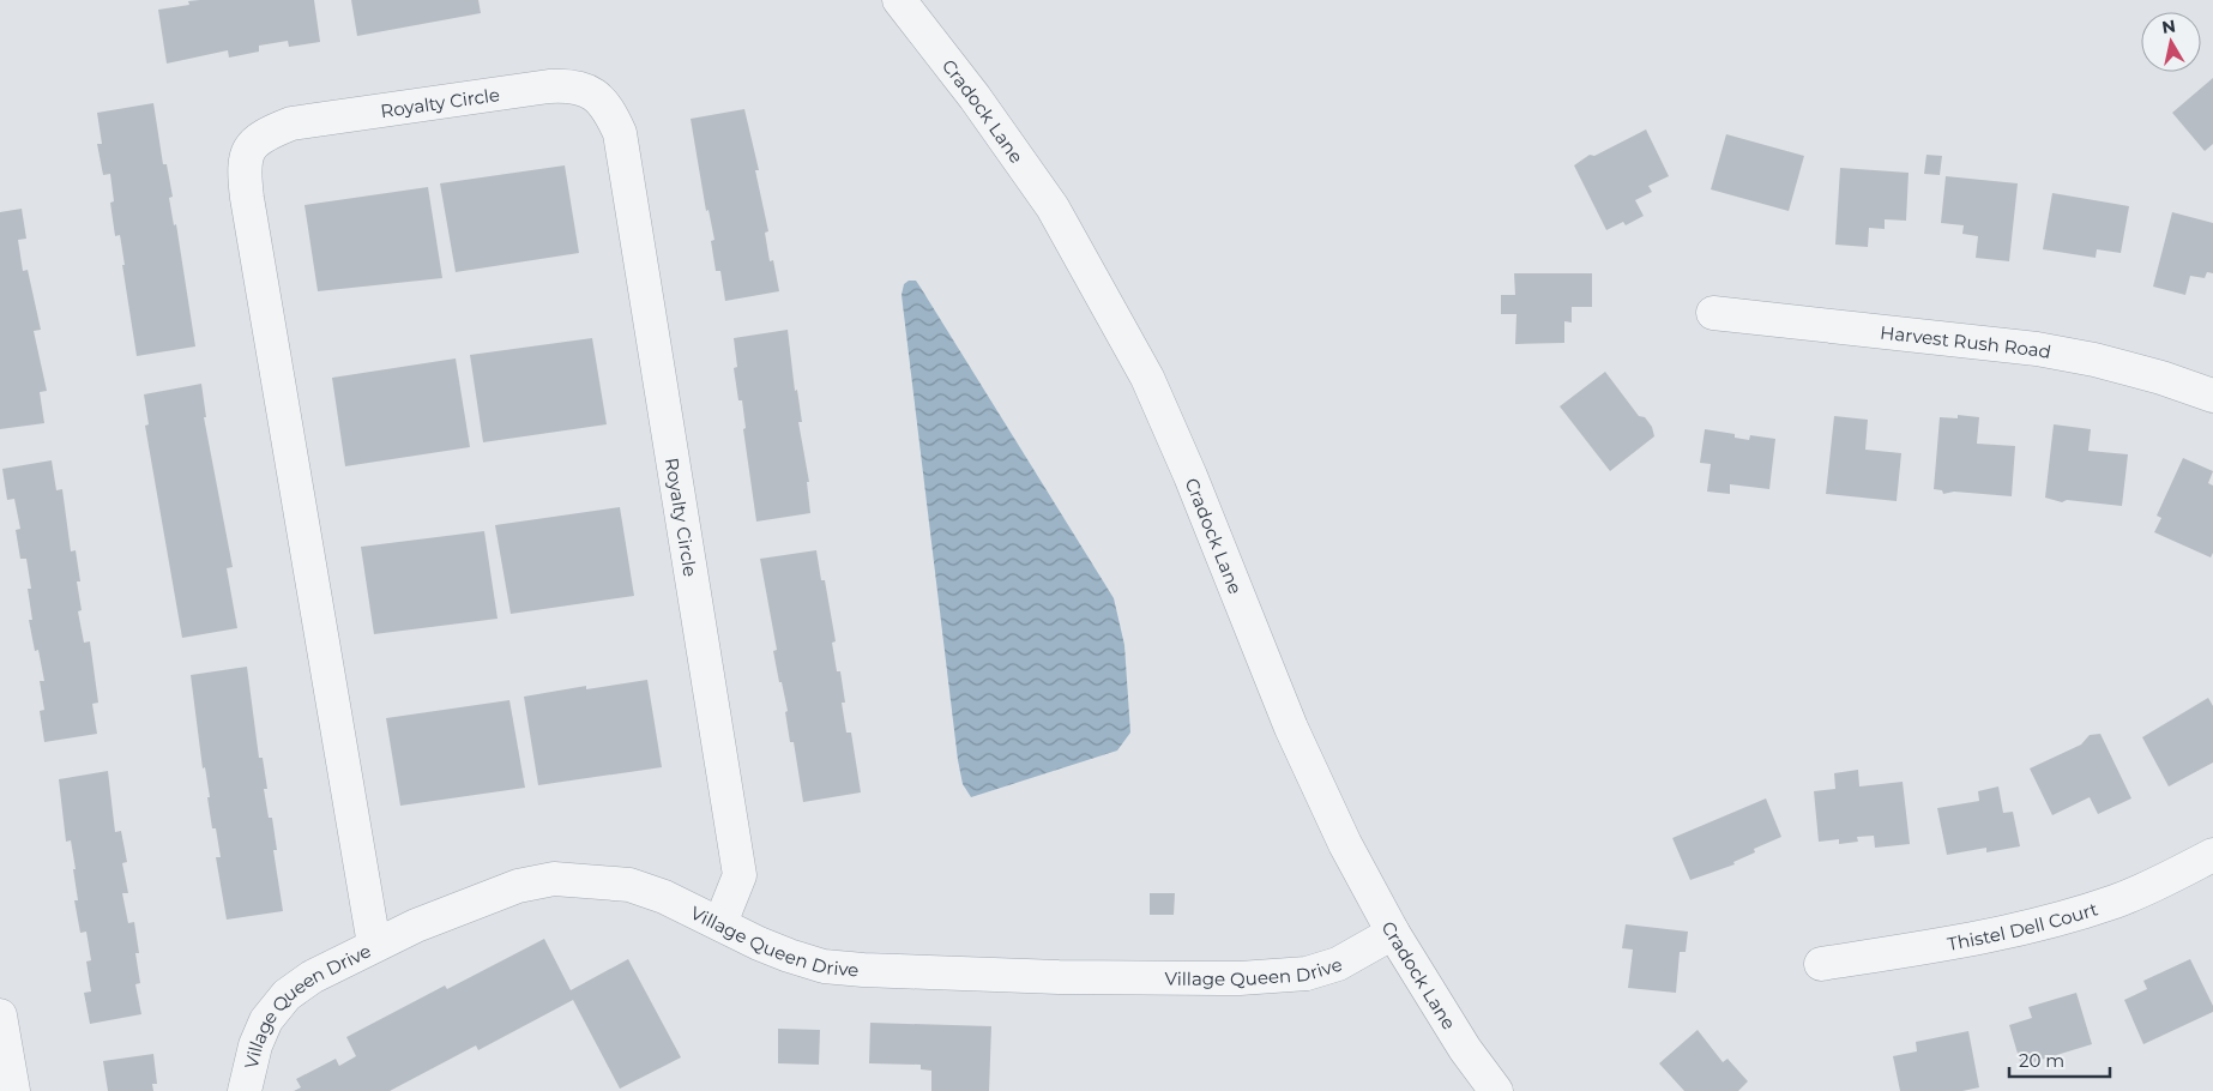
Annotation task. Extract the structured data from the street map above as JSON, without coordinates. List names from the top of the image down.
{
  "streets": {
    "street": [
      "Royalty Circle",
      "Cradock Lane",
      "Harvest Rush Road",
      "Thistel Dell Court",
      "Village Queen Drive"
    ]
  },
  "crossings": [
    ["Royalty Circle", "Village Queen Drive"],
    ["Cradock Lane", "Village Queen Drive"]
  ],
  "scale_bar": "20 m",
  "north": "top"
}
